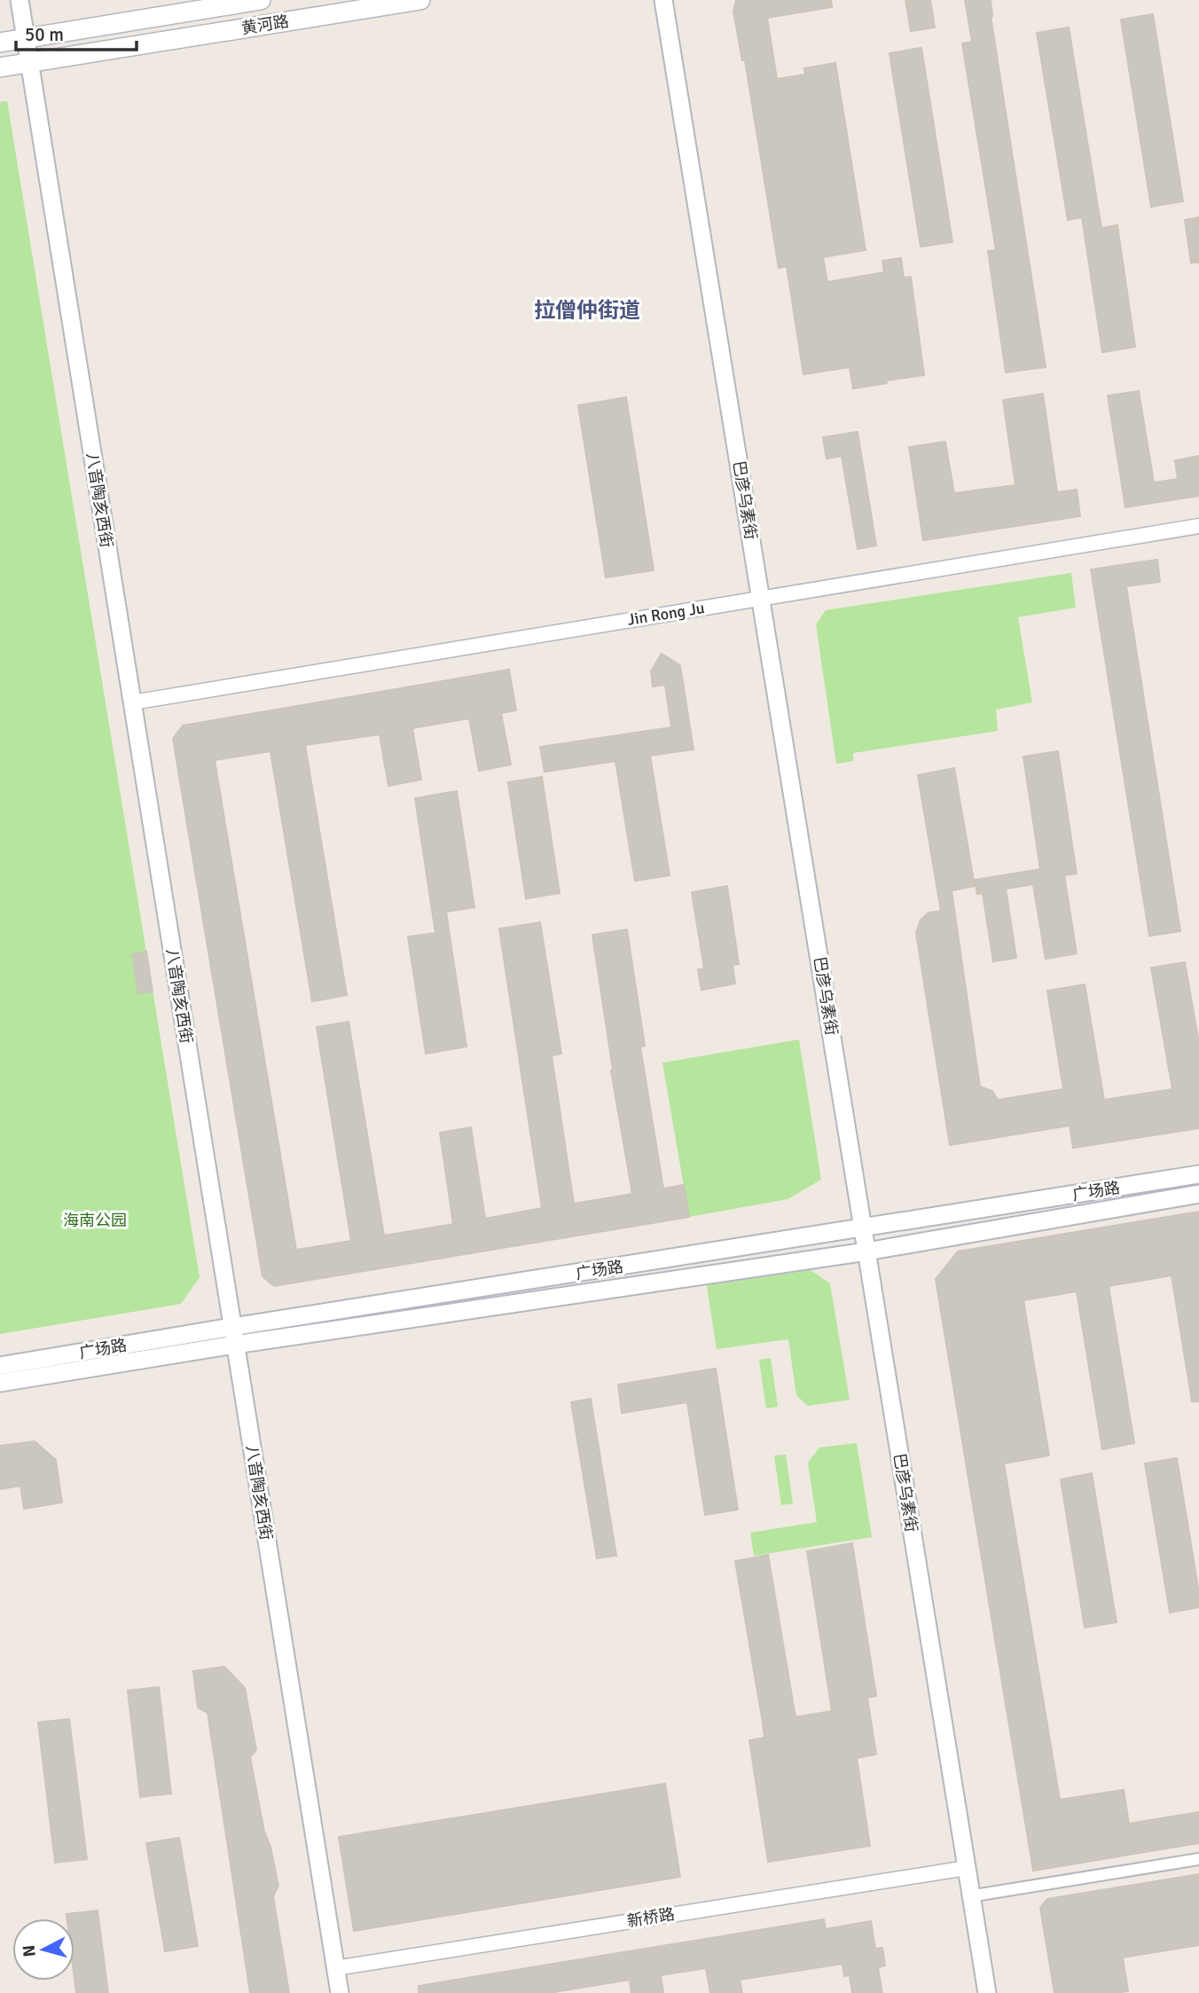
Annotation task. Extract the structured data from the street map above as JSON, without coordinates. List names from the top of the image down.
{
  "streets": {
    "main road": ["黄河路"],
    "street": [
      "八音陶亥西街",
      "巴彦乌素街",
      "Jin Rong Ju",
      "广场路",
      "新桥路"
    ]
  },
  "crossings": [
    ["黄河路", "八音陶亥西街"],
    ["八音陶亥西街", "Jin Rong Ju"],
    ["八音陶亥西街", "广场路"],
    ["八音陶亥西街", "新桥路"],
    ["巴彦乌素街", "Jin Rong Ju"],
    ["巴彦乌素街", "广场路"],
    ["巴彦乌素街", "新桥路"]
  ],
  "districts": ["拉僧仲街道"],
  "parks": ["海南公园"],
  "scale_bar": "50 m",
  "north": "left"
}
